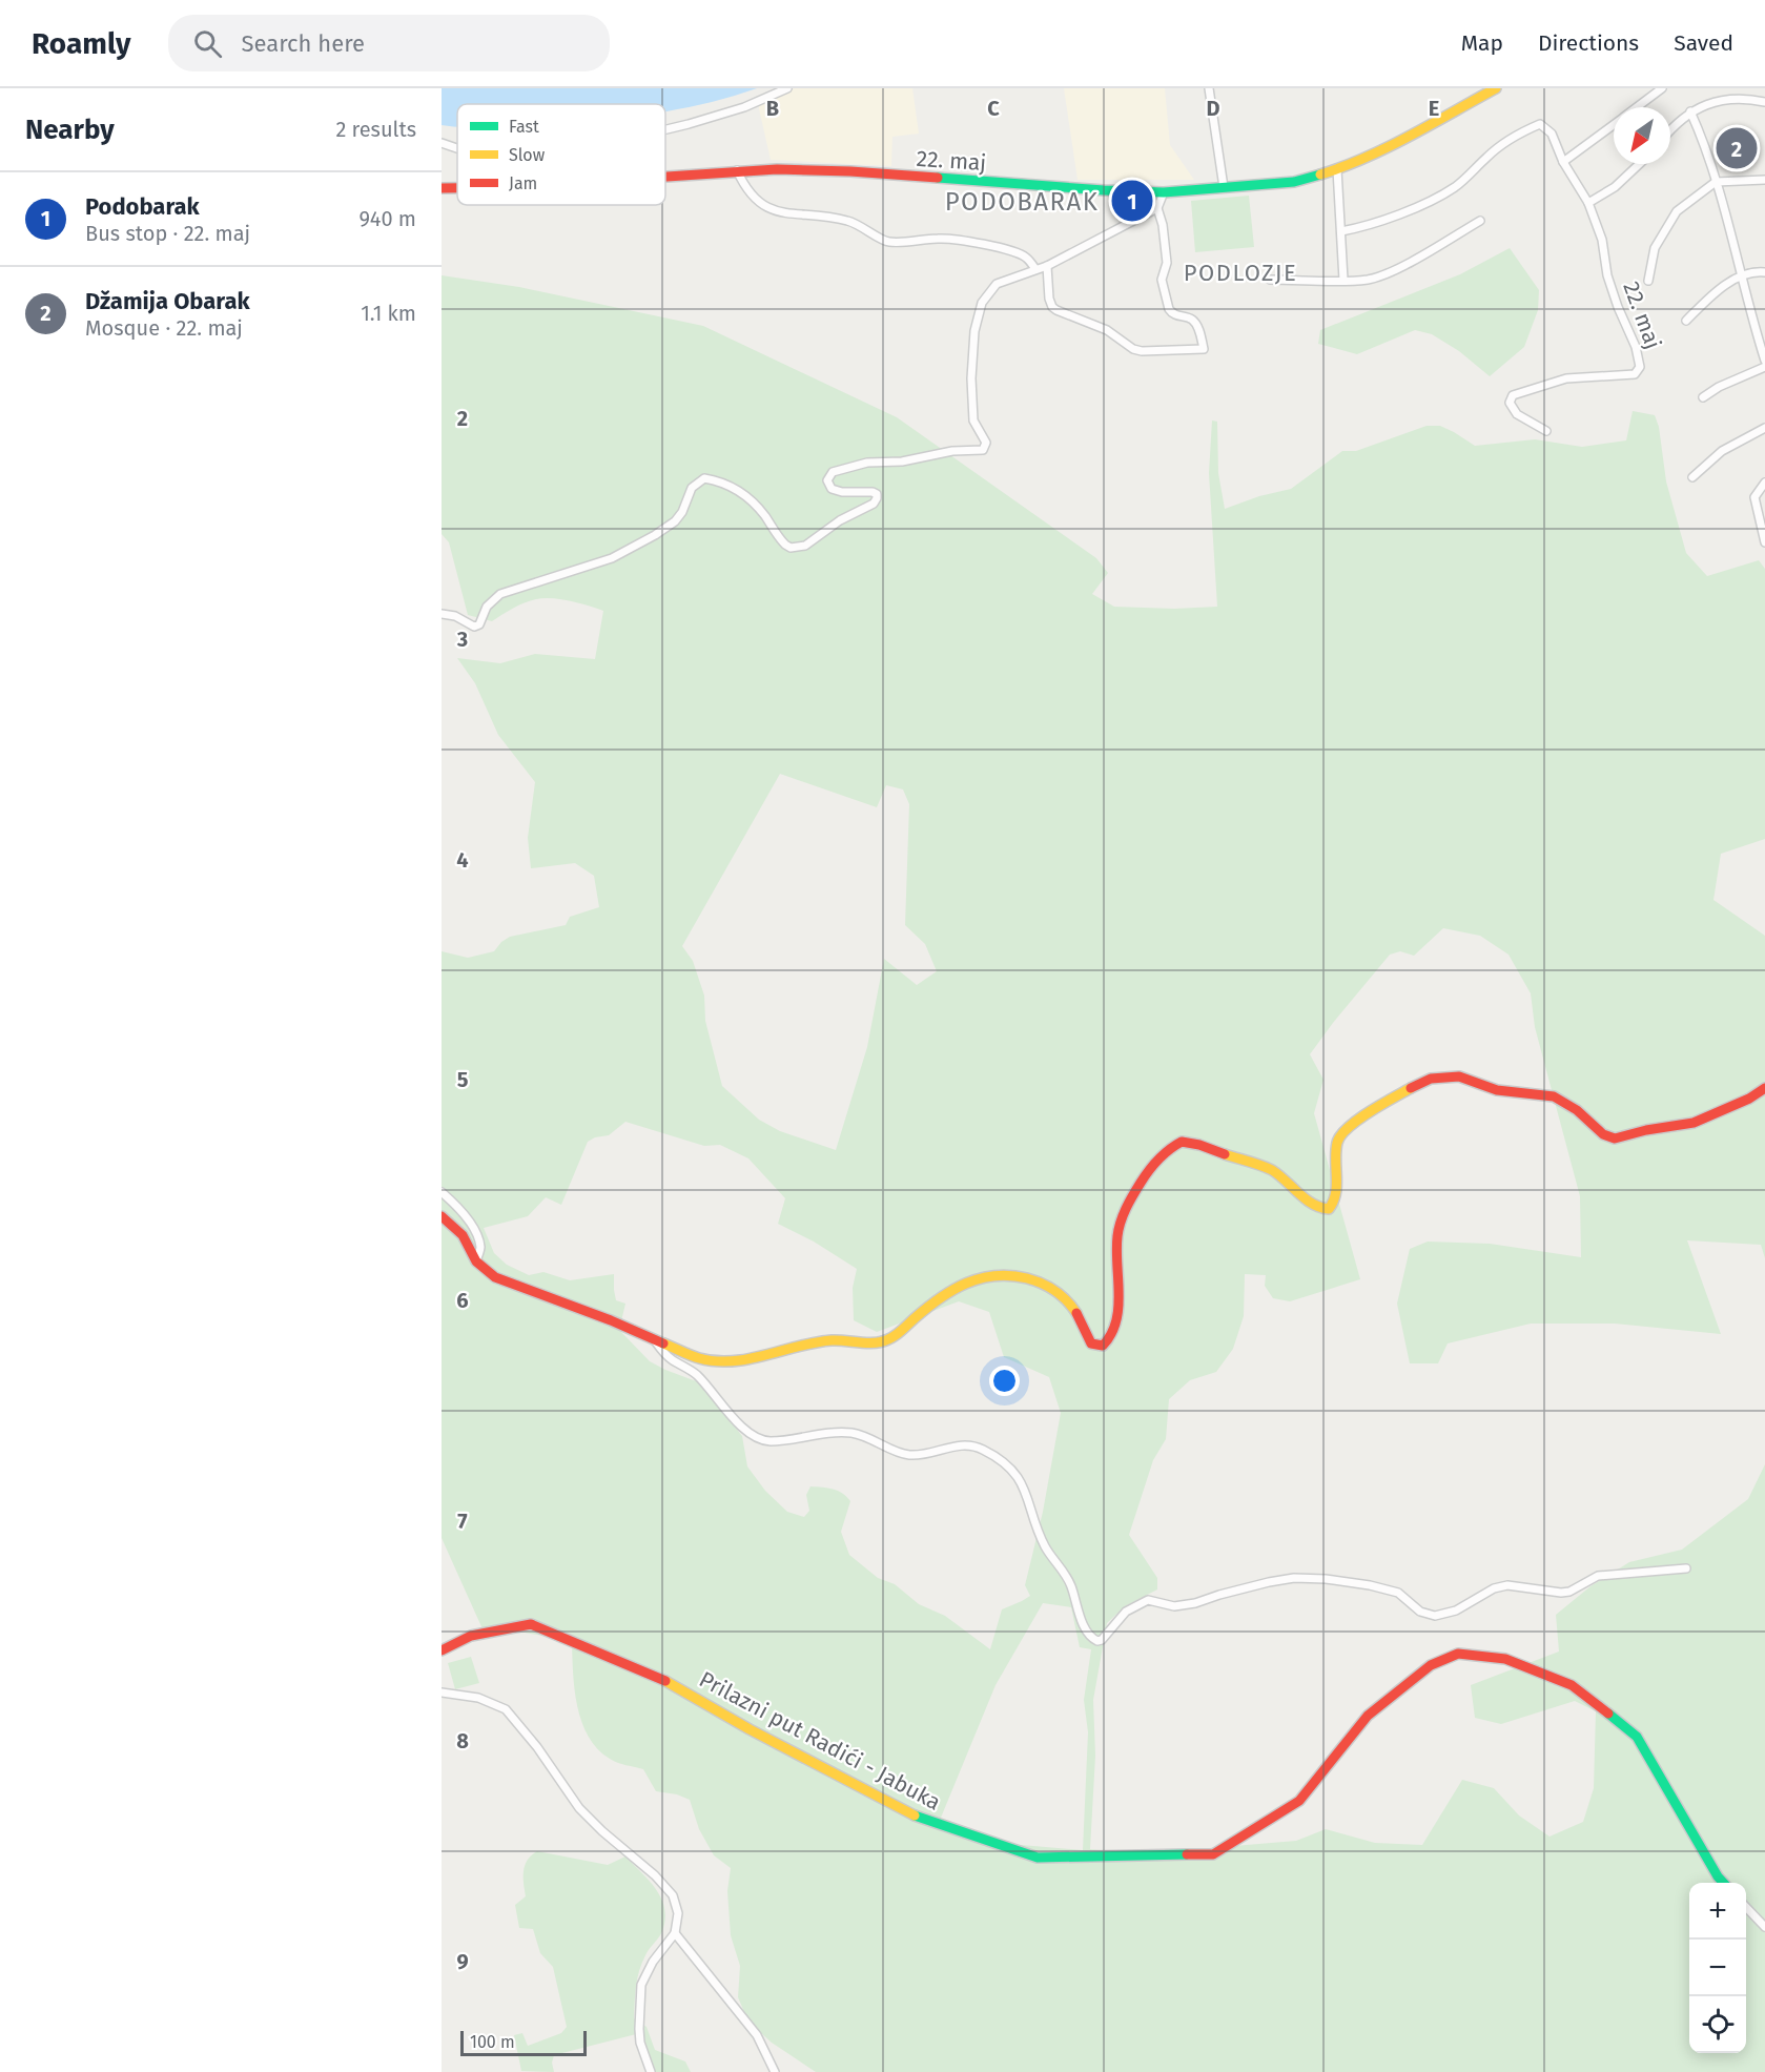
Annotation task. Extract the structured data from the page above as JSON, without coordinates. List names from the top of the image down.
{
  "streets": {
    "main road": ["22. maj", "Prilazni put Radići - Jabuka"]
  },
  "districts": ["PODOBARAK", "PODLOZJE"],
  "legend": ["Fast", "Slow", "Jam"],
  "scale_bar": "100 m",
  "north": "bottom left",
  "page": {
    "header": "Roamly",
    "search": "Search here",
    "nav": ["Map", "Directions", "Saved"],
    "heading": ["Nearby", "2 results"],
    "pins": ["2", "1"],
    "list": [
      {
        "mark": "1",
        "name": "Podobarak",
        "note": "Bus stop · 22. maj",
        "value": "940 m"
      },
      {
        "mark": "2",
        "name": "Džamija Obarak",
        "note": "Mosque · 22. maj",
        "value": "1.1 km"
      }
    ],
    "map_buttons": ["+", "−"],
    "scale": "100 m"
  },
  "grid": {
    "columns": [
      "B",
      "C",
      "D",
      "E"
    ],
    "rows": [
      "2",
      "3",
      "4",
      "5",
      "6",
      "7",
      "8",
      "9"
    ]
  }
}
